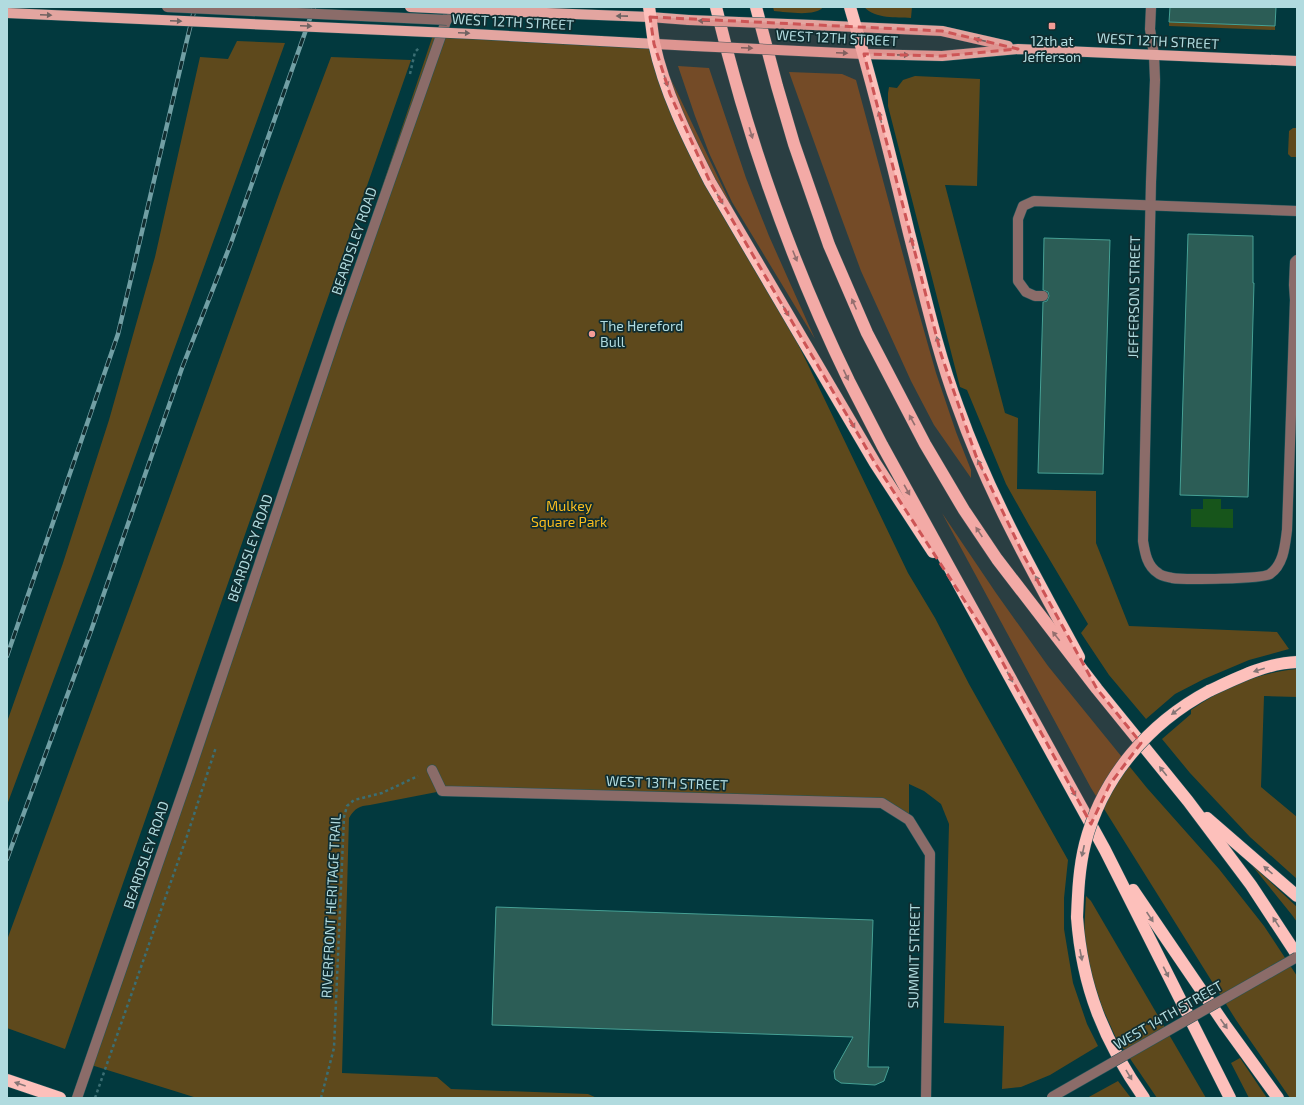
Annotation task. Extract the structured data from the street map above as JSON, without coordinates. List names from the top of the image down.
{
  "streets": {
    "main road": ["WEST 12TH STREET"],
    "street": [
      "BEARDSLEY ROAD",
      "JEFFERSON STREET",
      "WEST 13TH STREET",
      "SUMMIT STREET",
      "WEST 14TH STREET"
    ],
    "path": ["RIVERFRONT HERITAGE TRAIL"]
  },
  "crossings": [
    ["WEST 12TH STREET", "JEFFERSON STREET"],
    ["WEST 13TH STREET", "RIVERFRONT HERITAGE TRAIL"],
    ["WEST 13TH STREET", "SUMMIT STREET"]
  ],
  "parks": ["Mulkey Square Park"],
  "places": {
    "transit": ["12th at Jefferson"],
    "other": ["The Hereford Bull"]
  }
}
